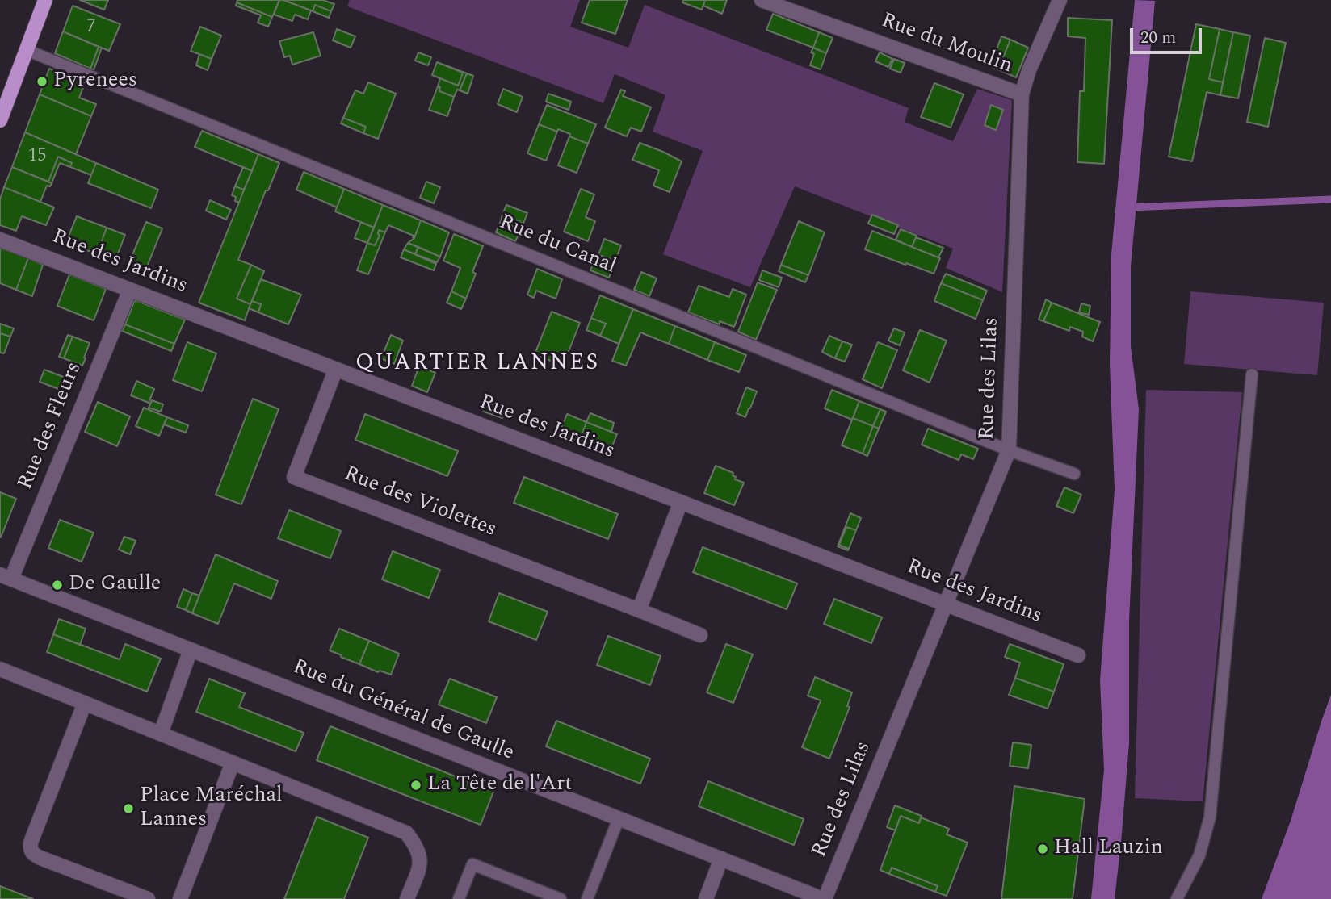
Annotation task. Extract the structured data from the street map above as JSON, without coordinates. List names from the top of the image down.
{
  "streets": {
    "street": [
      "Rue du Moulin",
      "Rue des Jardins",
      "Rue des Lilas",
      "Rue des Fleurs",
      "Rue des Violettes",
      "Rue du Général de Gaulle"
    ],
    "lane": ["Rue du Canal"]
  },
  "crossings": [
    ["Rue du Moulin", "Rue des Lilas"],
    ["Rue du Canal", "Rue des Lilas"],
    ["Rue des Jardins", "Rue des Lilas"],
    ["Rue des Jardins", "Rue des Fleurs"],
    ["Rue des Jardins", "Rue des Violettes"],
    ["Rue des Lilas", "Rue du Général de Gaulle"],
    ["Rue des Fleurs", "Rue du Général de Gaulle"]
  ],
  "districts": ["QUARTIER LANNES"],
  "places": [
    "Pyrenees",
    "De Gaulle",
    "La Tête de l'Art",
    "Place Maréchal Lannes",
    "Hall Lauzin"
  ],
  "house_numbers": ["7", "15"],
  "scale_bar": "20 m"
}
